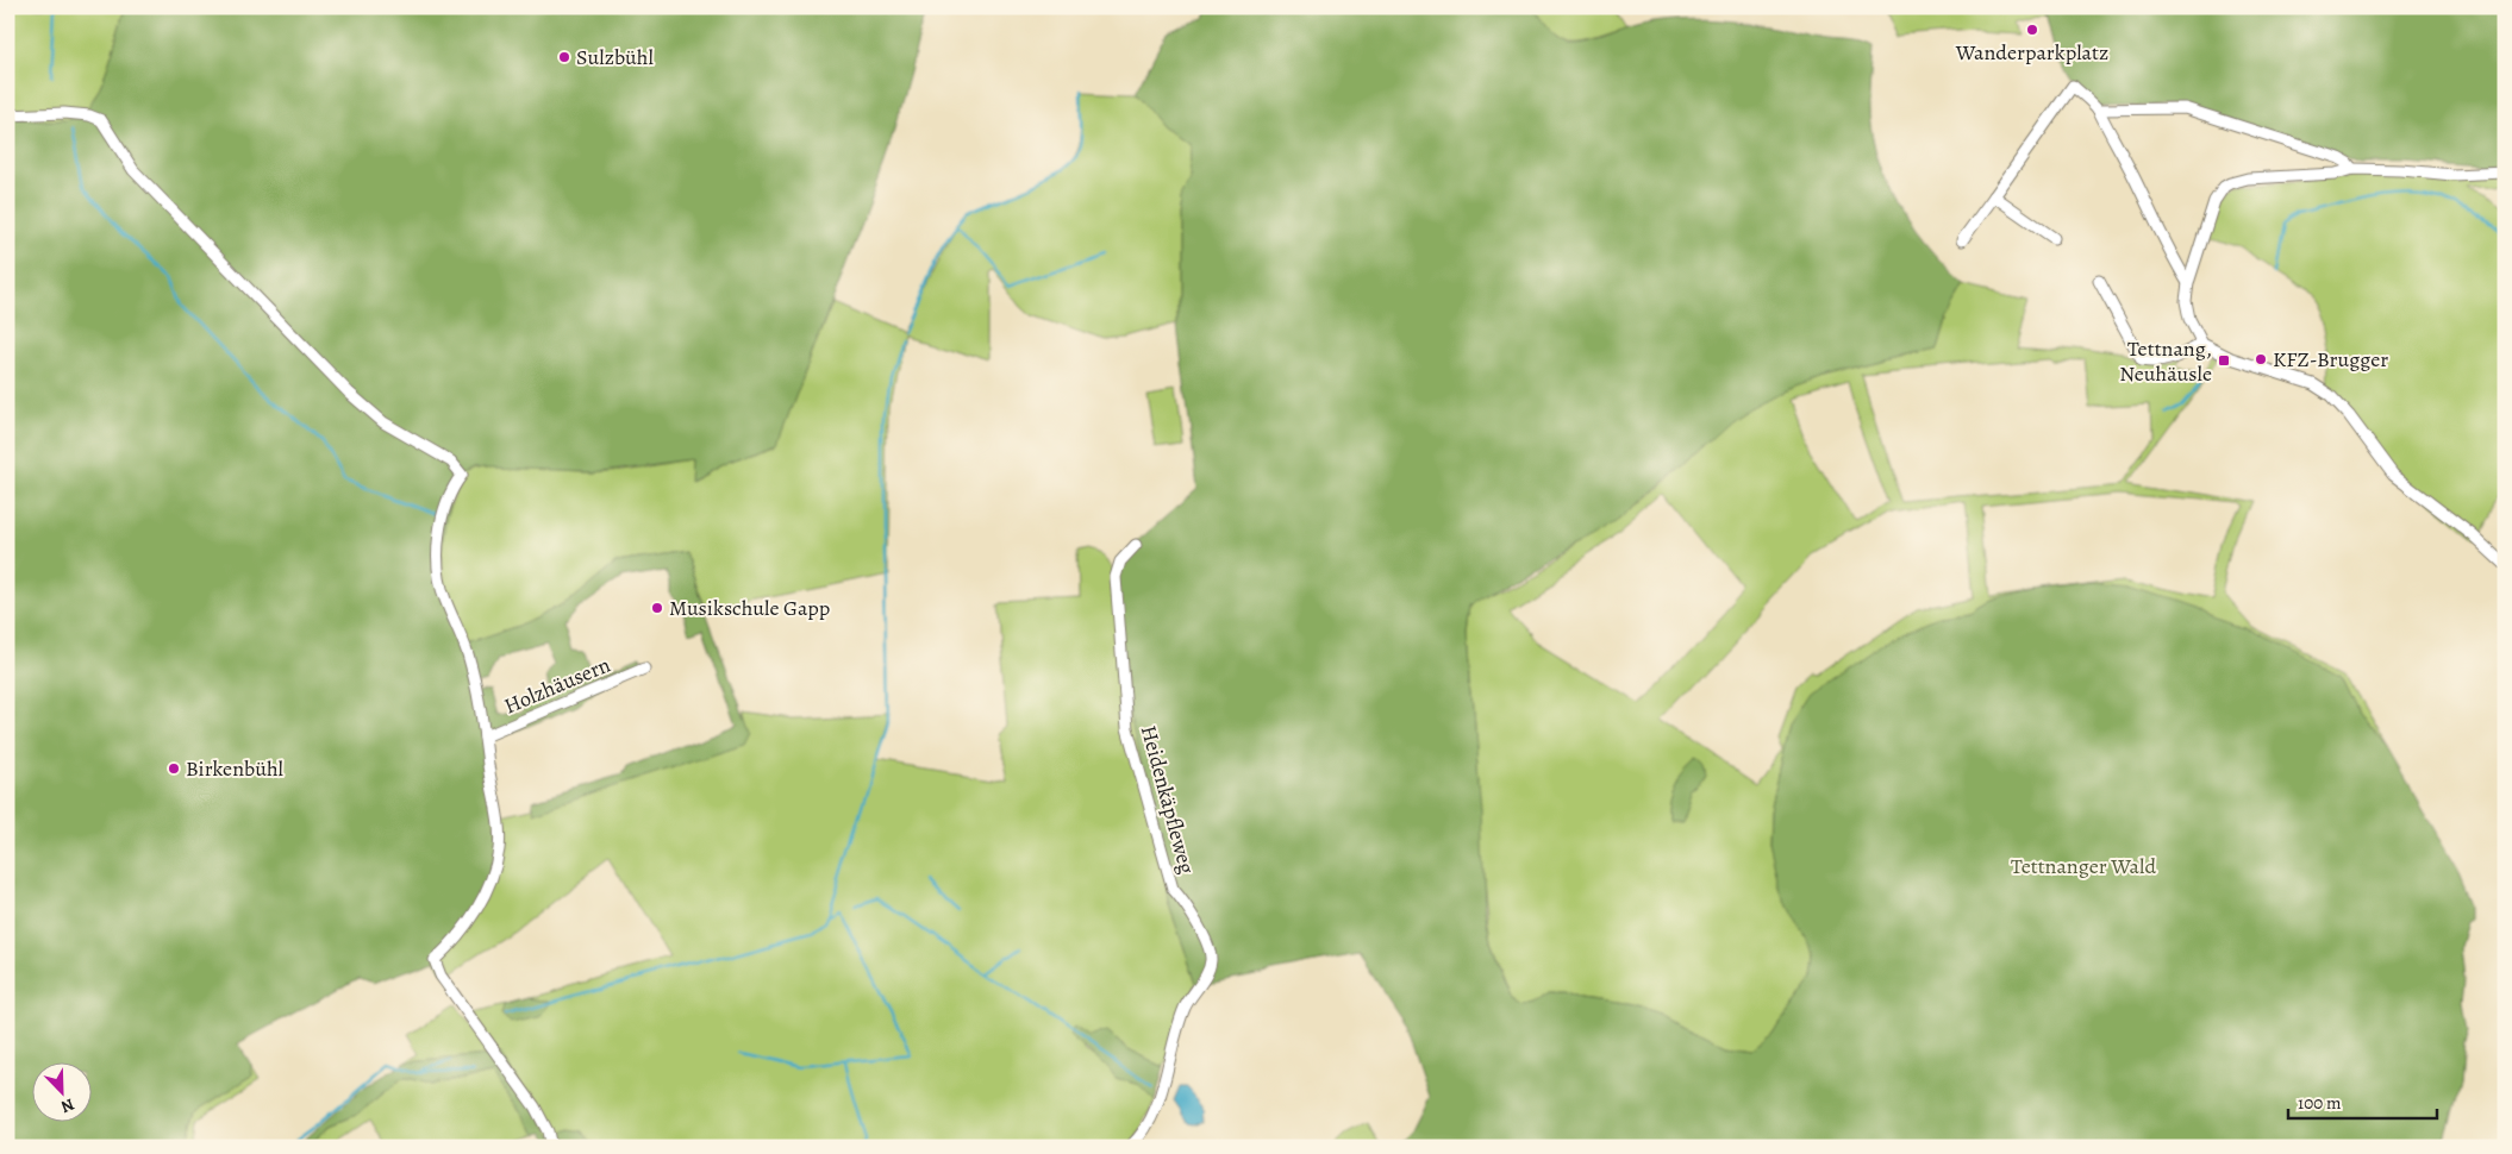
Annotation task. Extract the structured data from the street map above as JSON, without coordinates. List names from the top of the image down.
{
  "streets": {
    "street": ["Holzhäusern", "Heidenkäpfleweg"]
  },
  "parks": ["Tettnanger Wald"],
  "places": {
    "other": [
      "Wanderparkplatz",
      "Sulzbühl",
      "KFZ-Brugger",
      "Musikschule Gapp",
      "Birkenbühl"
    ],
    "transit": ["Tettnang, Neuhäusle"]
  },
  "scale_bar": "100 m",
  "north": "bottom right"
}
